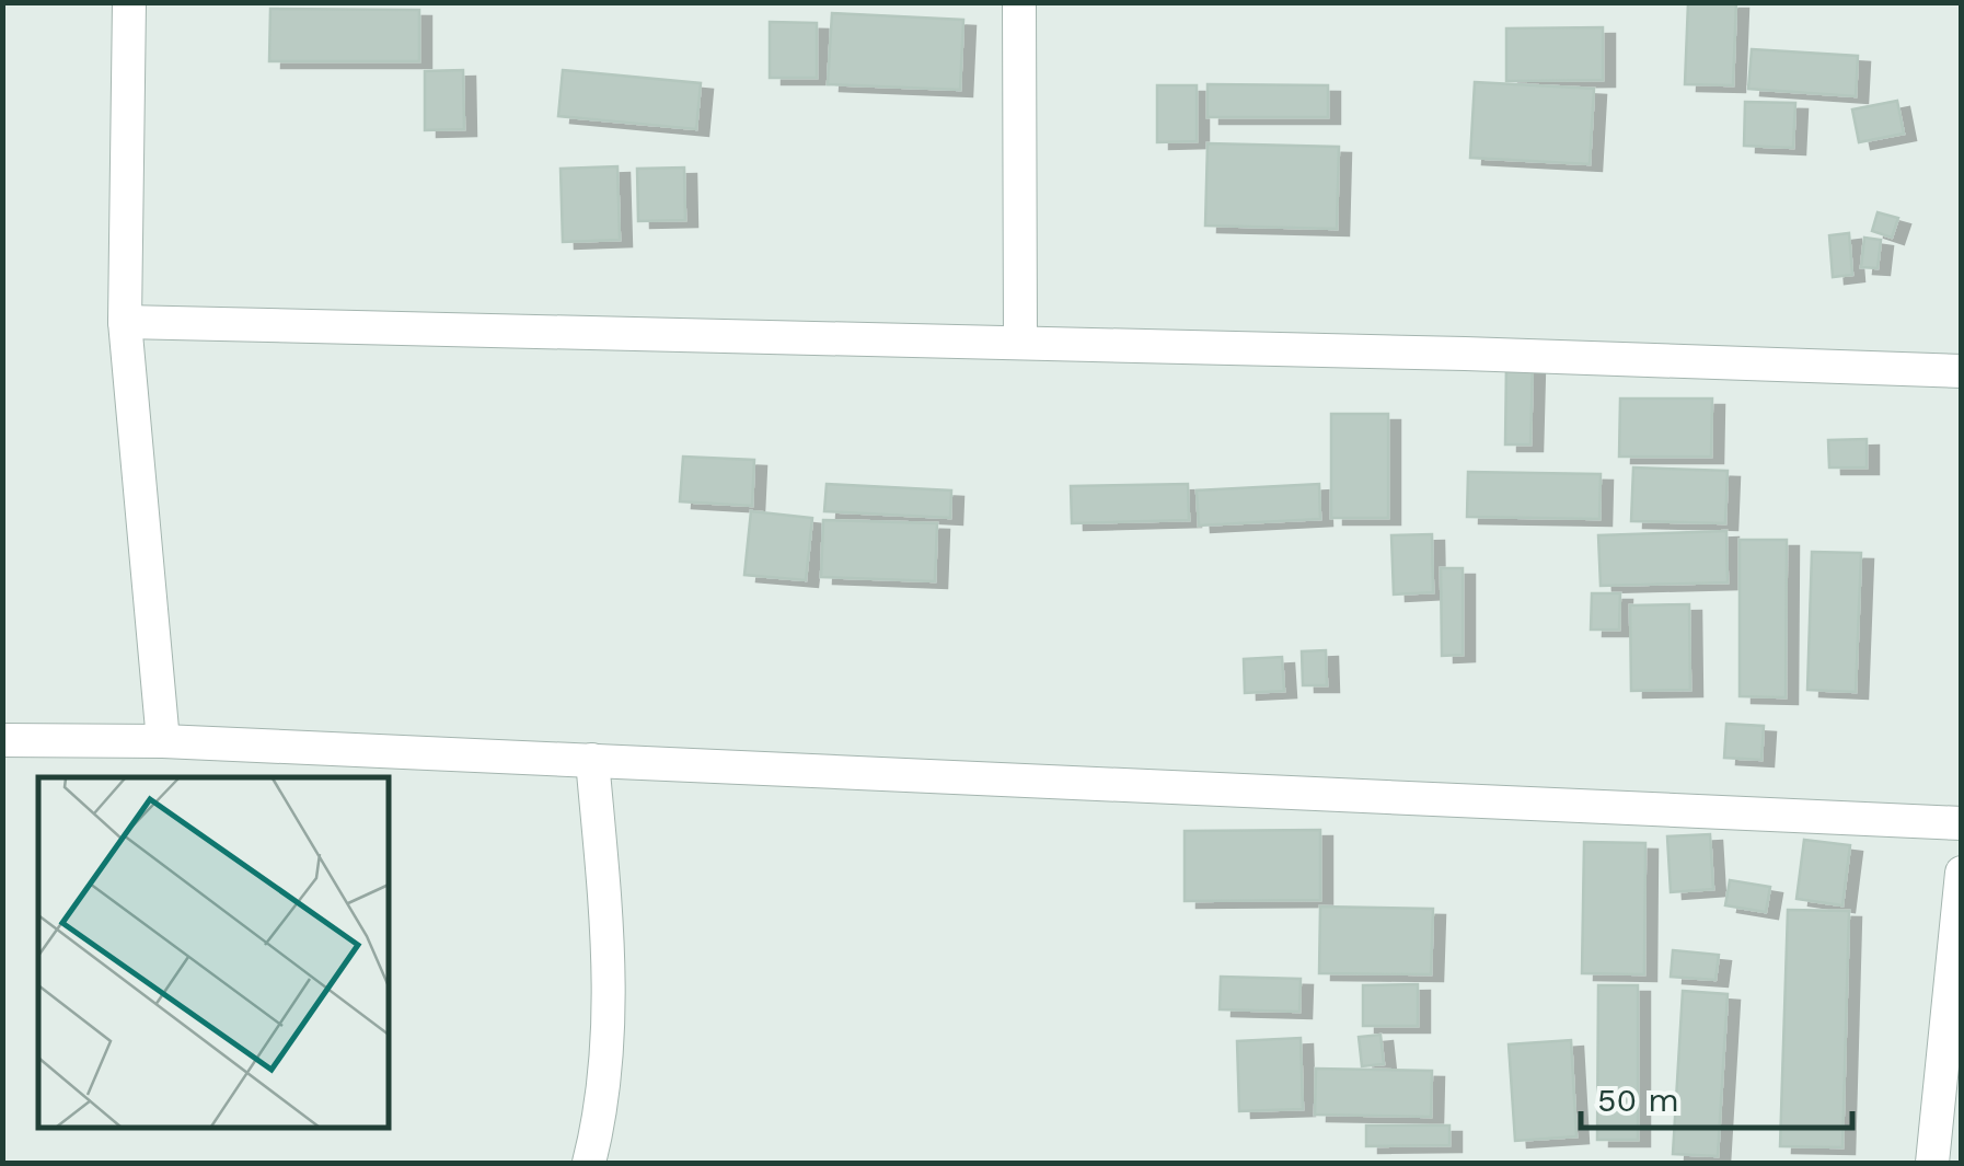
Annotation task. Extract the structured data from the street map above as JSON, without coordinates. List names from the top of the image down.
{
  "scale_bar": "50 m"
}
